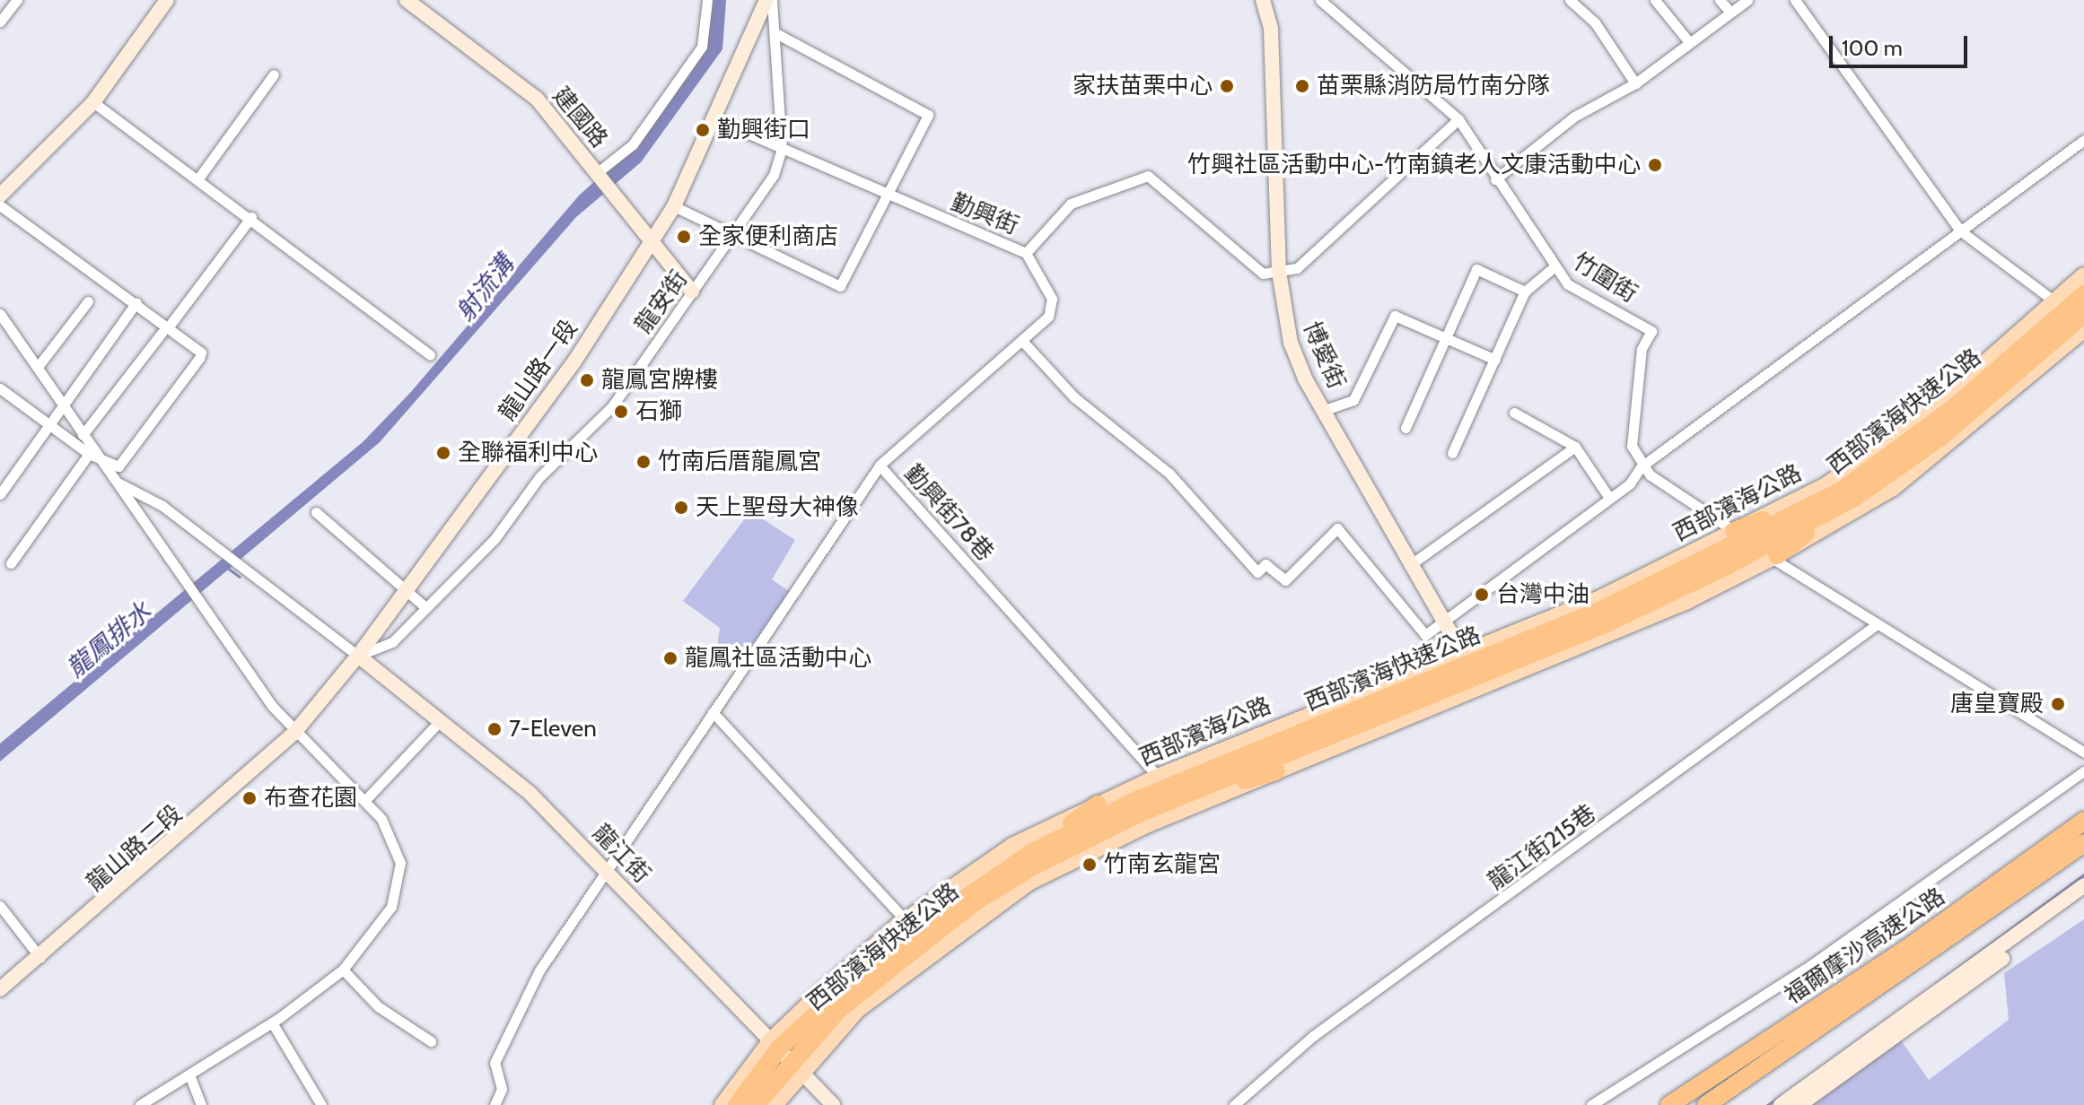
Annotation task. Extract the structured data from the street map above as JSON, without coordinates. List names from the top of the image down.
{
  "streets": {
    "highway": ["西部濱海快速公路", "福爾摩沙高速公路"],
    "main road": ["西部濱海公路"],
    "street": [
      "建國路",
      "勤興街",
      "竹圍街",
      "龍安街",
      "博愛街",
      "龍山路一段",
      "勤興街78巷",
      "龍江街215巷",
      "龍山路二段",
      "龍江街"
    ]
  },
  "crossings": [
    ["建國路", "龍安街"],
    ["建國路", "龍山路一段"],
    ["勤興街", "龍安街"],
    ["勤興街", "博愛街"],
    ["勤興街", "龍山路一段"],
    ["勤興街", "勤興街78巷"],
    ["龍安街", "龍山路一段"],
    ["龍安街", "龍江街"],
    ["博愛街", "西部濱海快速公路"],
    ["博愛街", "西部濱海公路"],
    ["龍山路一段", "龍山路二段"],
    ["龍山路一段", "龍江街"],
    ["西部濱海快速公路", "西部濱海公路"],
    ["西部濱海快速公路", "龍江街"],
    ["西部濱海公路", "勤興街78巷"],
    ["西部濱海公路", "龍江街"]
  ],
  "water": ["射流溝", "龍鳳排水"],
  "places": [
    "家扶苗栗中心",
    "苗栗縣消防局竹南分隊",
    "勤興街口",
    "竹興社區活動中心-竹南鎮老人文康活動中心",
    "全家便利商店",
    "龍鳳宮牌樓",
    "石獅",
    "全聯福利中心",
    "竹南后厝龍鳳宮",
    "天上聖母大神像",
    "台灣中油",
    "龍鳳社區活動中心",
    "唐皇寶殿",
    "7-Eleven",
    "布查花園",
    "竹南玄龍宮"
  ],
  "scale_bar": "100 m"
}
